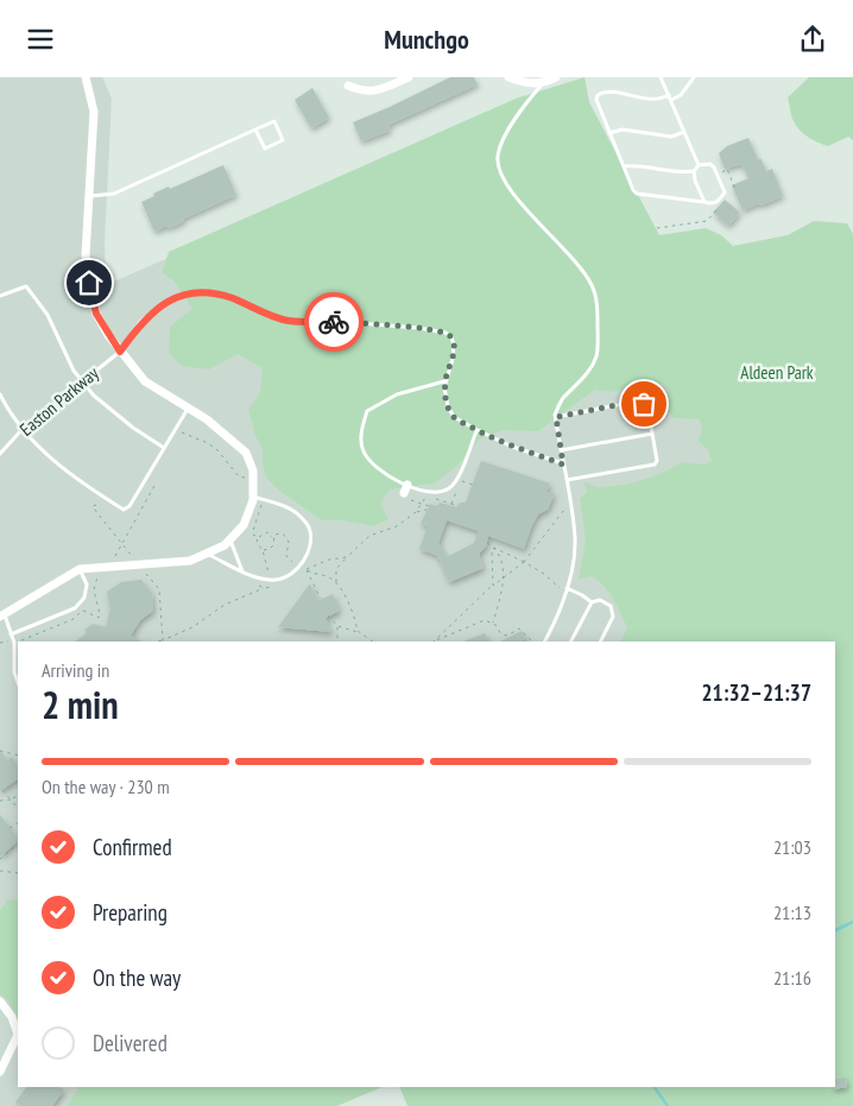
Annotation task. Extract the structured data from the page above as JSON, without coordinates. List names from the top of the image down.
{
  "streets": {
    "lane": ["Easton Parkway"]
  },
  "parks": ["Aldeen Park"],
  "page": {
    "header": "Munchgo",
    "heading": ["2 min", "Arriving in", "21:32–21:37"],
    "bar": "On the way · 230 m",
    "list": [
      ["Confirmed", "21:03"],
      ["Preparing", "21:13"],
      ["On the way", "21:16"],
      "Delivered"
    ]
  }
}
